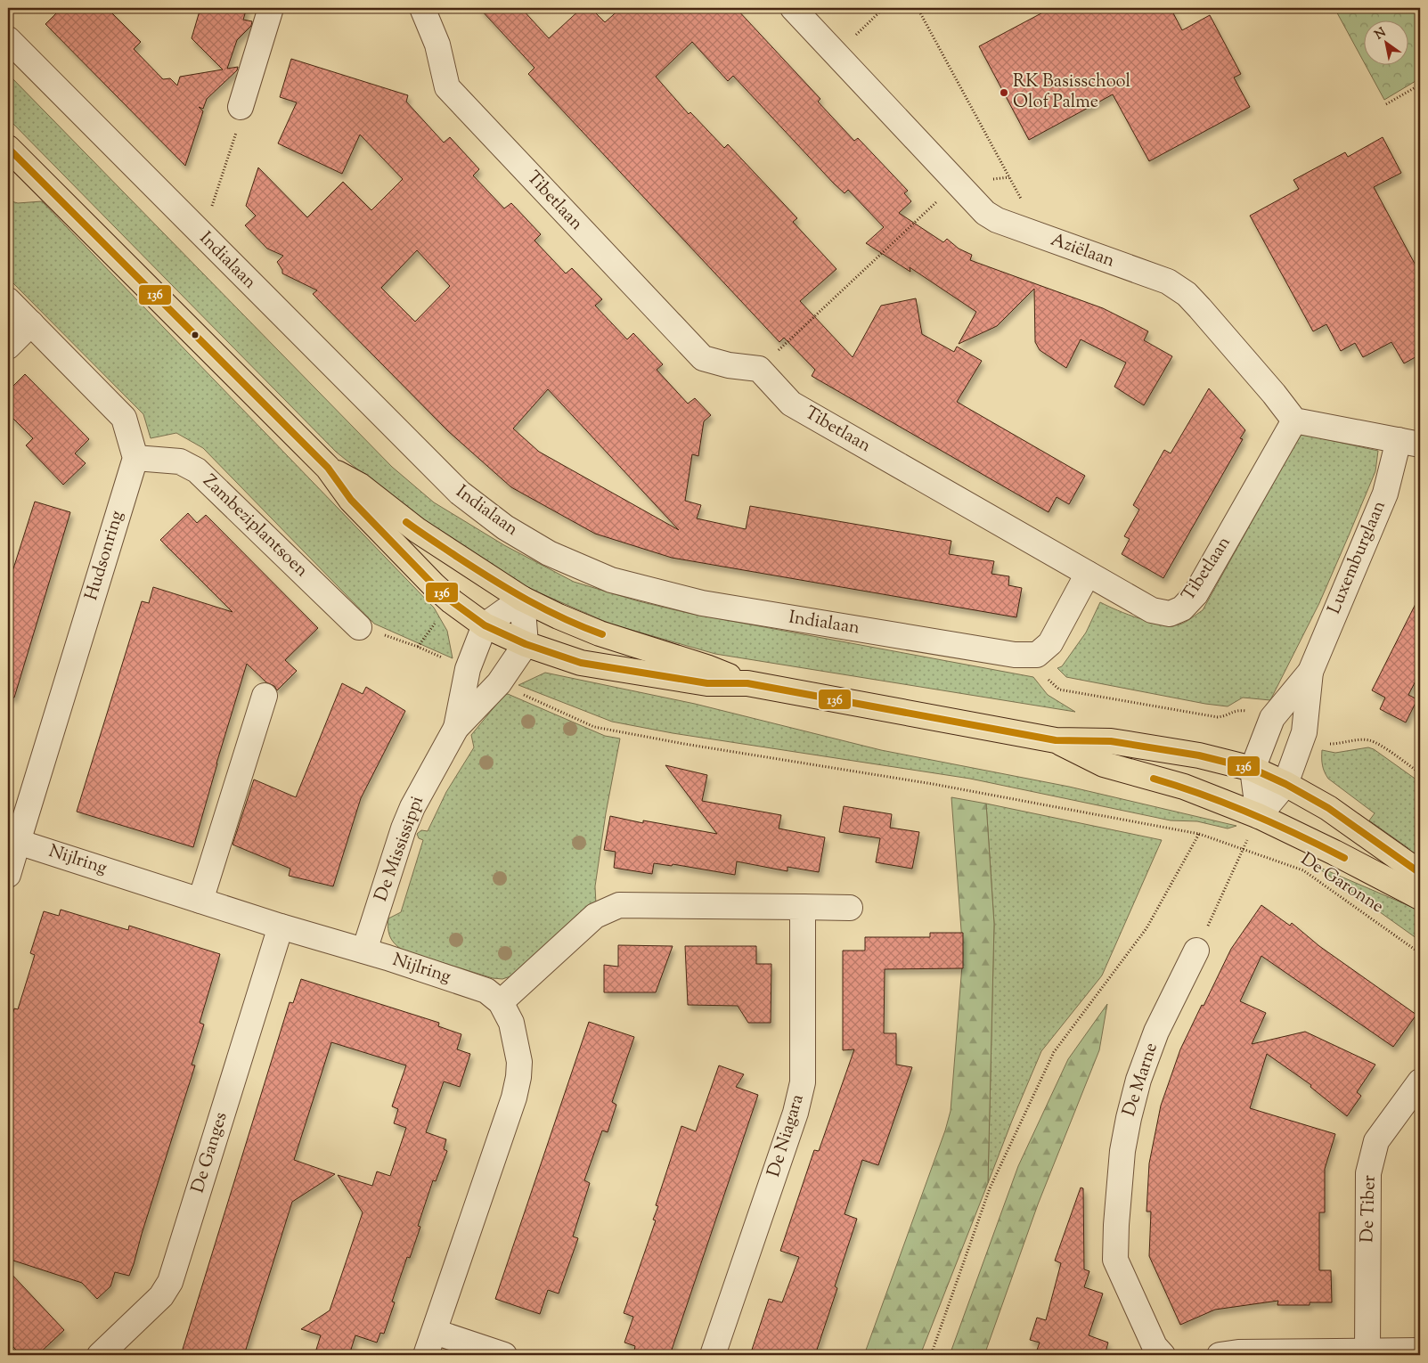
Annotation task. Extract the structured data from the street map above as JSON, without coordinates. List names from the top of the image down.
{
  "streets": {
    "street": [
      "Tibetlaan",
      "Aziëlaan",
      "Indialaan",
      "Zambeziplantsoen",
      "Hudsonring",
      "Luxemburglaan",
      "De Mississippi",
      "Nijlring",
      "De Marne",
      "De Niagara",
      "De Ganges",
      "De Tiber"
    ],
    "path": ["De Garonne"]
  },
  "crossings": [
    ["Tibetlaan", "Aziëlaan"],
    ["Zambeziplantsoen", "Hudsonring"],
    ["Hudsonring", "Nijlring"],
    ["De Mississippi", "Nijlring"],
    ["De Mississippi", "De Garonne"],
    ["Nijlring", "De Ganges"]
  ],
  "places": ["RK Basisschool Olof Palme"],
  "lines": ["transit line 136"],
  "north": "top left"
}
